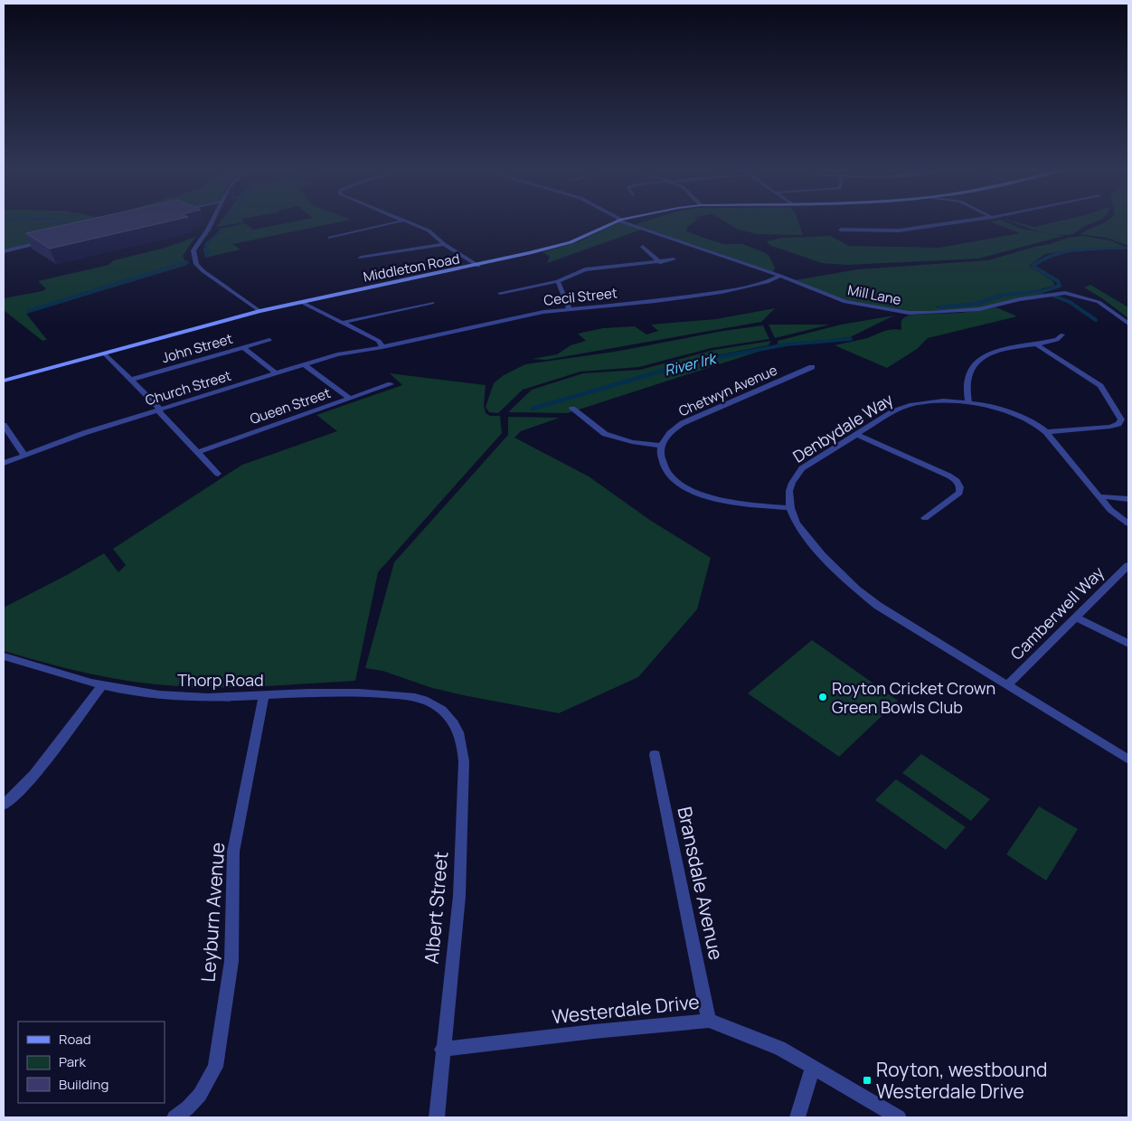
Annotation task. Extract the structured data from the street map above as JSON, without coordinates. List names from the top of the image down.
{
  "streets": {
    "main road": ["Middleton Road"],
    "street": [
      "Mill Lane",
      "Cecil Street",
      "John Street",
      "Church Street",
      "Chetwyn Avenue",
      "Queen Street",
      "Denbydale Way",
      "Camberwell Way",
      "Thorp Road",
      "Bransdale Avenue",
      "Albert Street",
      "Leyburn Avenue",
      "Westerdale Drive"
    ]
  },
  "crossings": [
    ["Mill Lane", "Cecil Street"],
    ["Cecil Street", "Church Street"],
    ["Denbydale Way", "Camberwell Way"],
    ["Thorp Road", "Albert Street"],
    ["Thorp Road", "Leyburn Avenue"],
    ["Bransdale Avenue", "Westerdale Drive"],
    ["Albert Street", "Westerdale Drive"]
  ],
  "water": ["River Irk"],
  "places": {
    "other": ["Royton Cricket Crown Green Bowls Club"],
    "transit": ["Royton, westbound Westerdale Drive"]
  },
  "legend": ["Road", "Park", "Building"]
}
